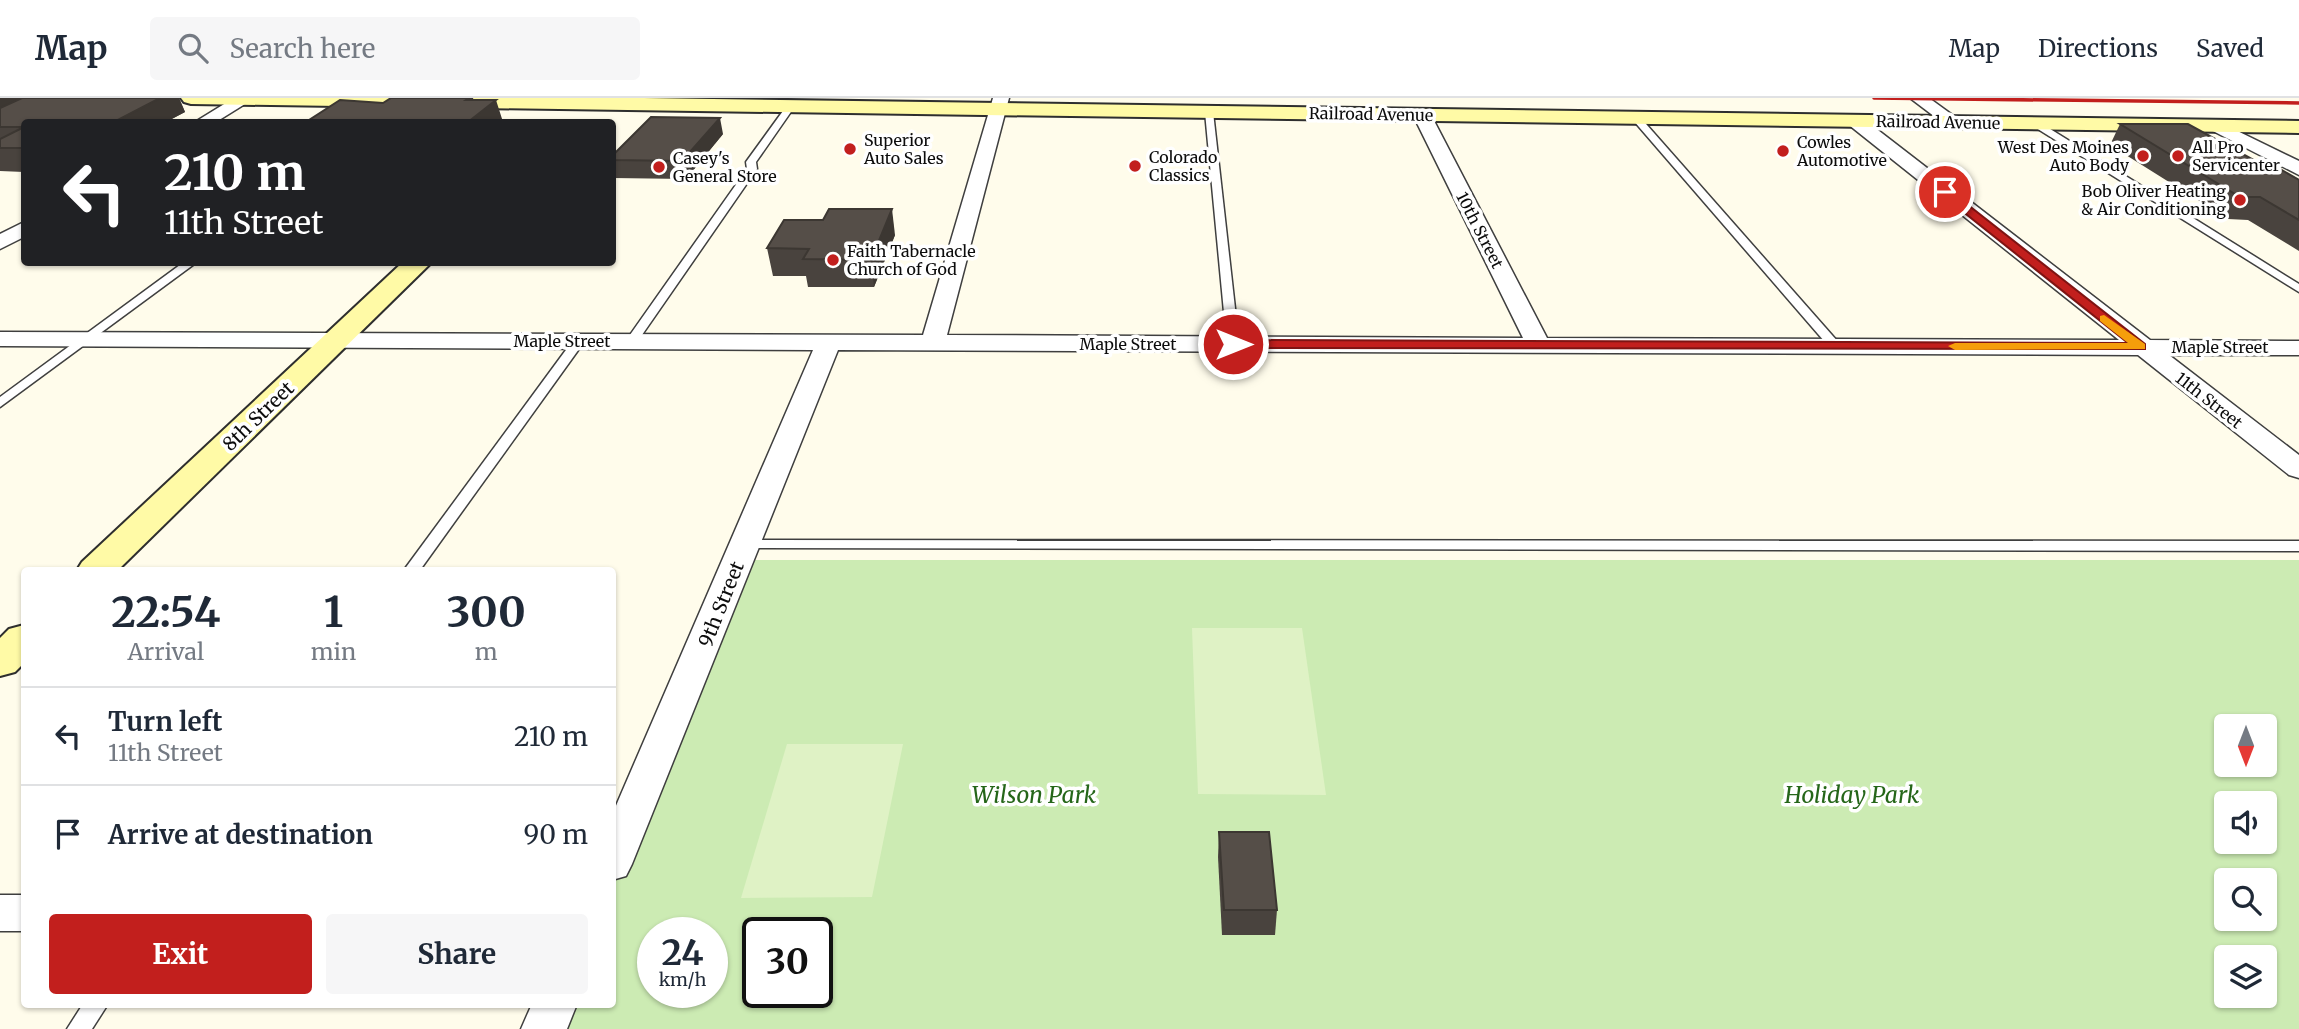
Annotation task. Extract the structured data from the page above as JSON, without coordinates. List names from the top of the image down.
{
  "streets": {
    "main road": ["Railroad Avenue", "8th Street"],
    "street": [
      "10th Street",
      "Maple Street",
      "11th Street",
      "9th Street"
    ]
  },
  "crossings": [
    ["Railroad Avenue", "10th Street"],
    ["Railroad Avenue", "11th Street"],
    ["10th Street", "Maple Street"],
    ["Maple Street", "11th Street"],
    ["Maple Street", "8th Street"],
    ["Maple Street", "9th Street"]
  ],
  "parks": ["Wilson Park", "Holiday Park"],
  "places": [
    "Superior Auto Sales",
    "Cowles Automotive",
    "West Des Moines Auto Body",
    "All Pro Servicenter",
    "Colorado Classics",
    "Casey's General Store",
    "Bob Oliver Heating & Air Conditioning",
    "Faith Tabernacle Church of God"
  ],
  "north": "bottom",
  "page": {
    "header": "Map",
    "search": "Search here",
    "nav": ["Map", "Directions", "Saved"],
    "turn": ["210 m", "11th Street"],
    "eta": [
      "22:54",
      "Arrival",
      "1",
      "min",
      "300",
      "m"
    ],
    "list": [
      {
        "name": "Turn left",
        "note": "11th Street",
        "value": "210 m"
      },
      {
        "name": "Arrive at destination",
        "value": "90 m"
      }
    ],
    "buttons": ["Exit", "Share"],
    "speed": "24 km/h",
    "limit": "30"
  }
}
